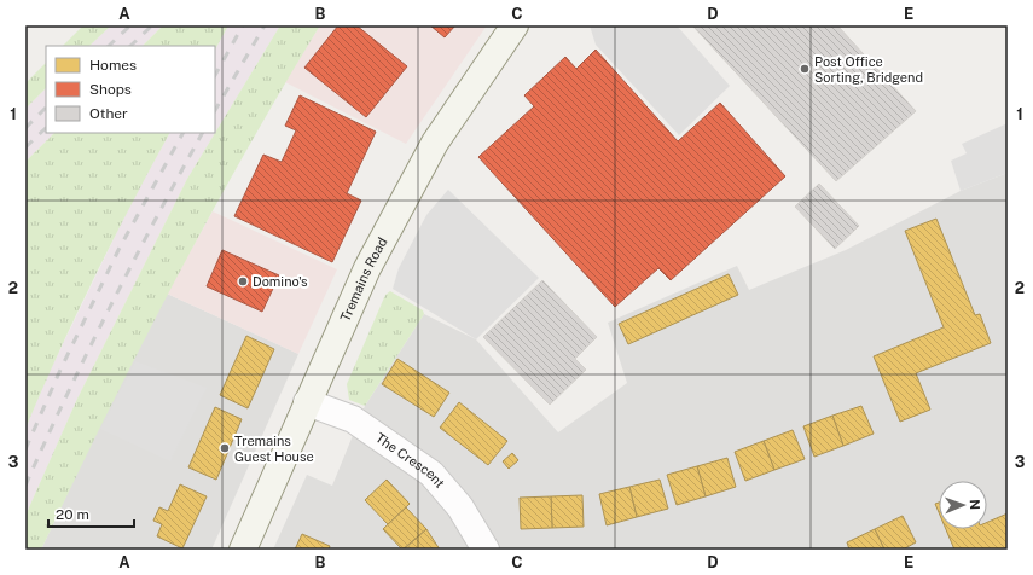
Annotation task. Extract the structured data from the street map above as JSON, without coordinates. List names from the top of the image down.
{
  "streets": {
    "main road": ["Tremains Road"],
    "street": ["The Crescent"]
  },
  "crossings": [
    ["Tremains Road", "The Crescent"]
  ],
  "places": ["Post Office Sorting, Bridgend", "Domino's", "Tremains Guest House"],
  "legend": ["Homes", "Shops", "Other"],
  "scale_bar": "20 m",
  "north": "right",
  "grid": {
    "columns": [
      "A",
      "B",
      "C",
      "D",
      "E"
    ],
    "rows": ["1", "2", "3"]
  }
}
